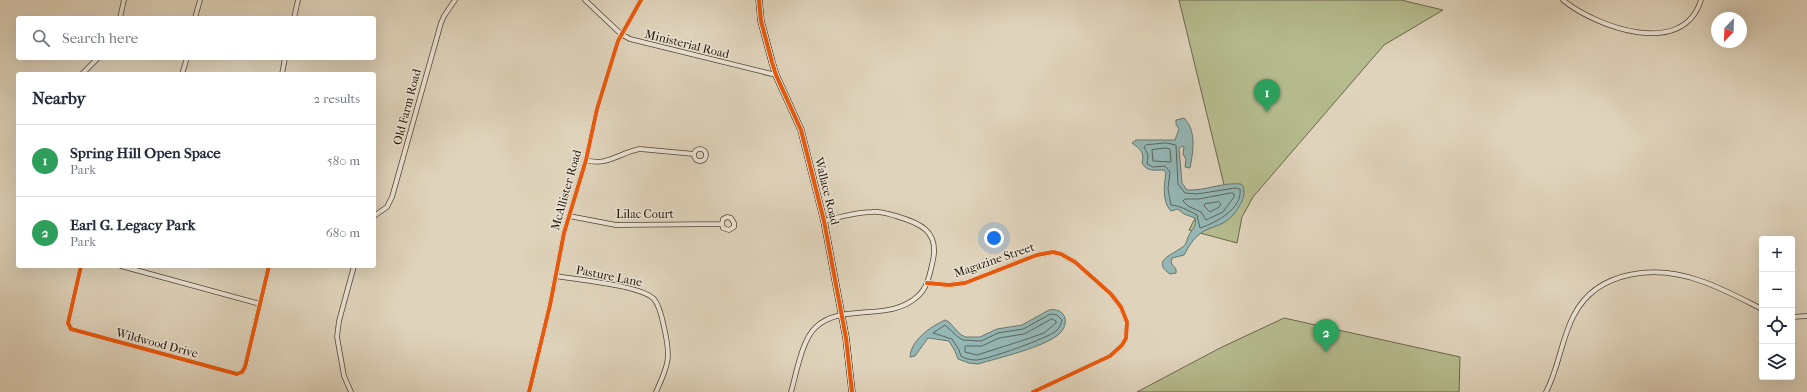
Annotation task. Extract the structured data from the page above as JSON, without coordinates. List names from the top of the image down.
{
  "streets": {
    "street": [
      "Ministerial Road",
      "Old Farm Road",
      "McAllister Road",
      "Wallace Road",
      "Lilac Court",
      "Magazine Street",
      "Pasture Lane",
      "Wildwood Drive"
    ]
  },
  "crossings": [
    ["Ministerial Road", "McAllister Road"],
    ["Ministerial Road", "Wallace Road"],
    ["McAllister Road", "Lilac Court"],
    ["McAllister Road", "Pasture Lane"],
    ["Wallace Road", "Magazine Street"]
  ],
  "north": "bottom left",
  "page": {
    "search": "Search here",
    "heading": ["Nearby", "2 results"],
    "pins": ["1", "2"],
    "list": [
      {
        "mark": "1",
        "name": "Spring Hill Open Space",
        "note": "Park",
        "value": "580 m"
      },
      {
        "mark": "2",
        "name": "Earl G. Legacy Park",
        "note": "Park",
        "value": "680 m"
      }
    ],
    "map_buttons": ["+", "−"]
  }
}
